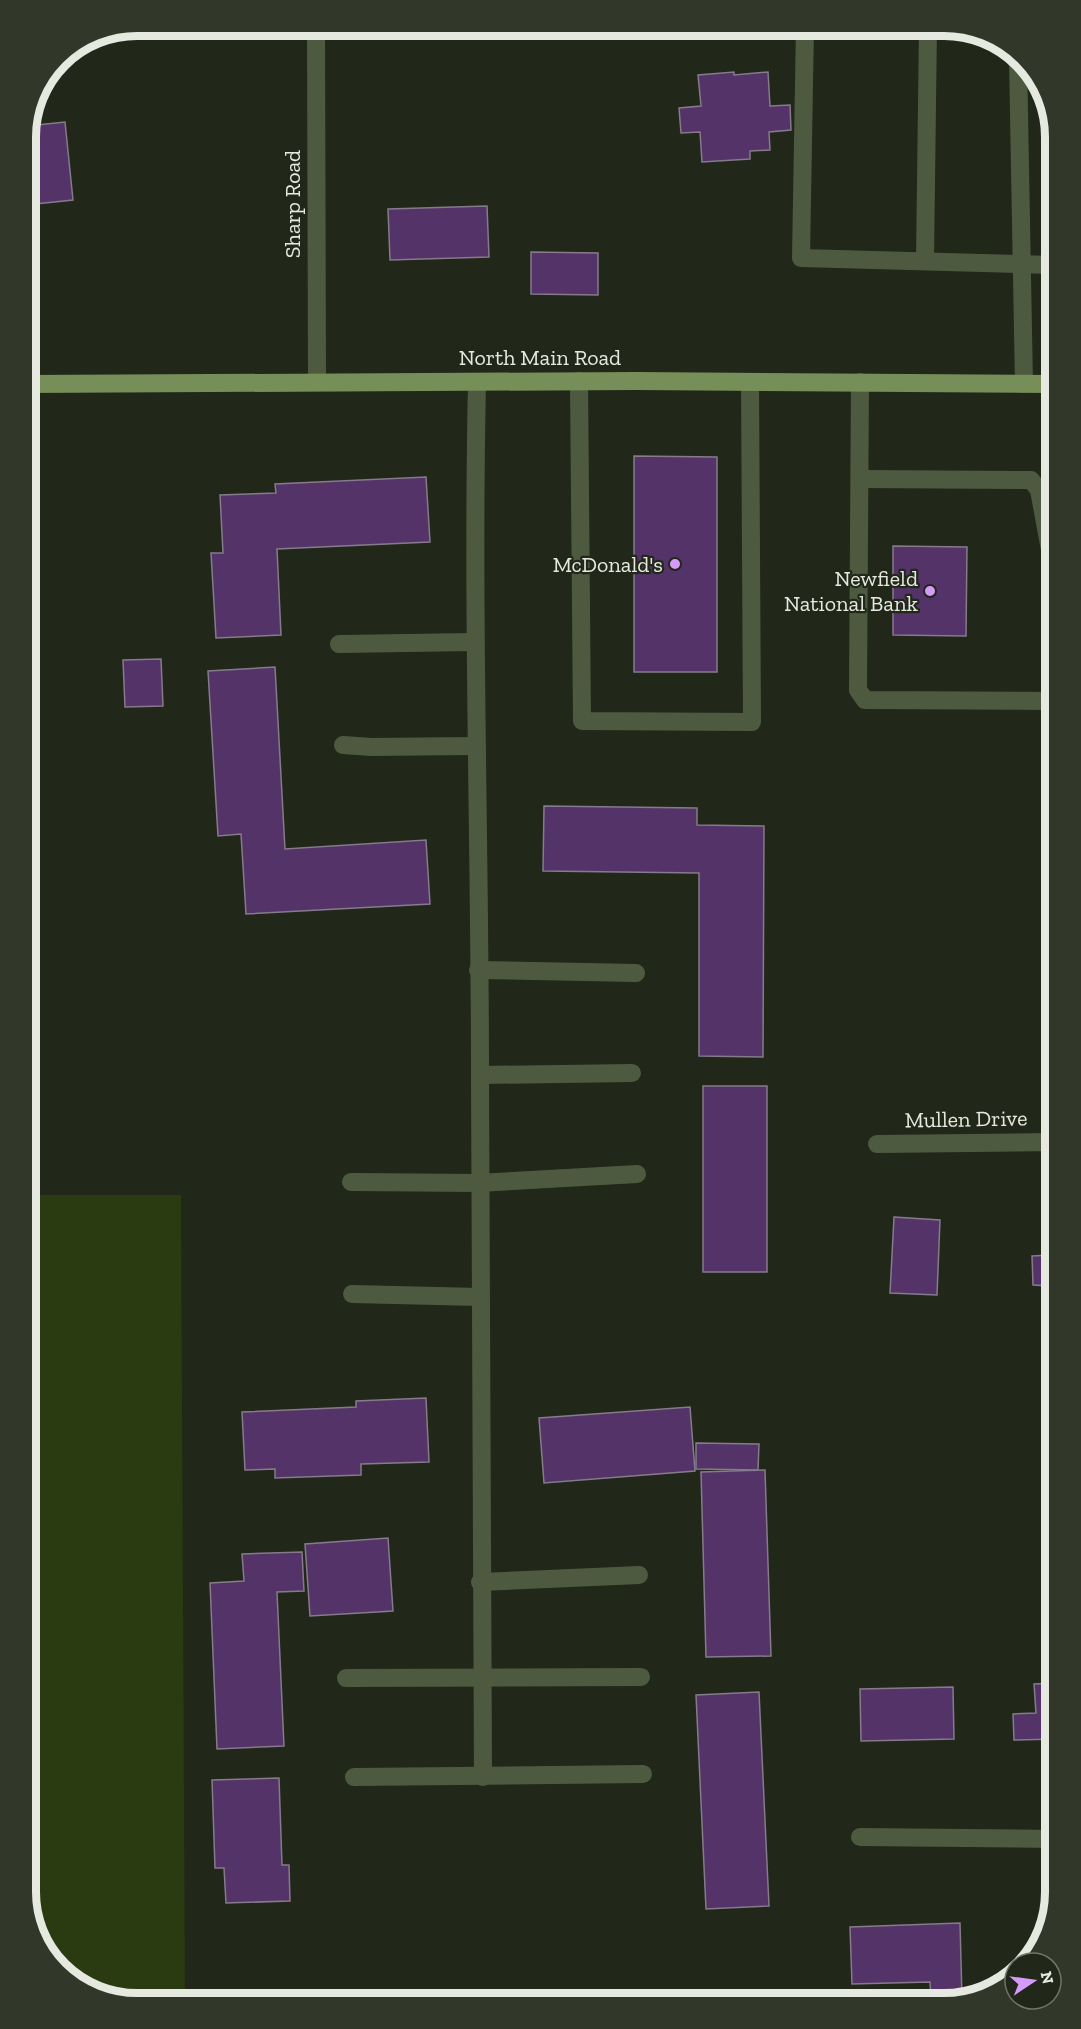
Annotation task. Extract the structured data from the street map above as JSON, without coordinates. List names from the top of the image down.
{
  "streets": {
    "main road": ["North Main Road"],
    "street": ["Sharp Road", "Mullen Drive"]
  },
  "crossings": [
    ["Sharp Road", "North Main Road"]
  ],
  "places": ["McDonald's", "Newfield National Bank"],
  "north": "right"
}
